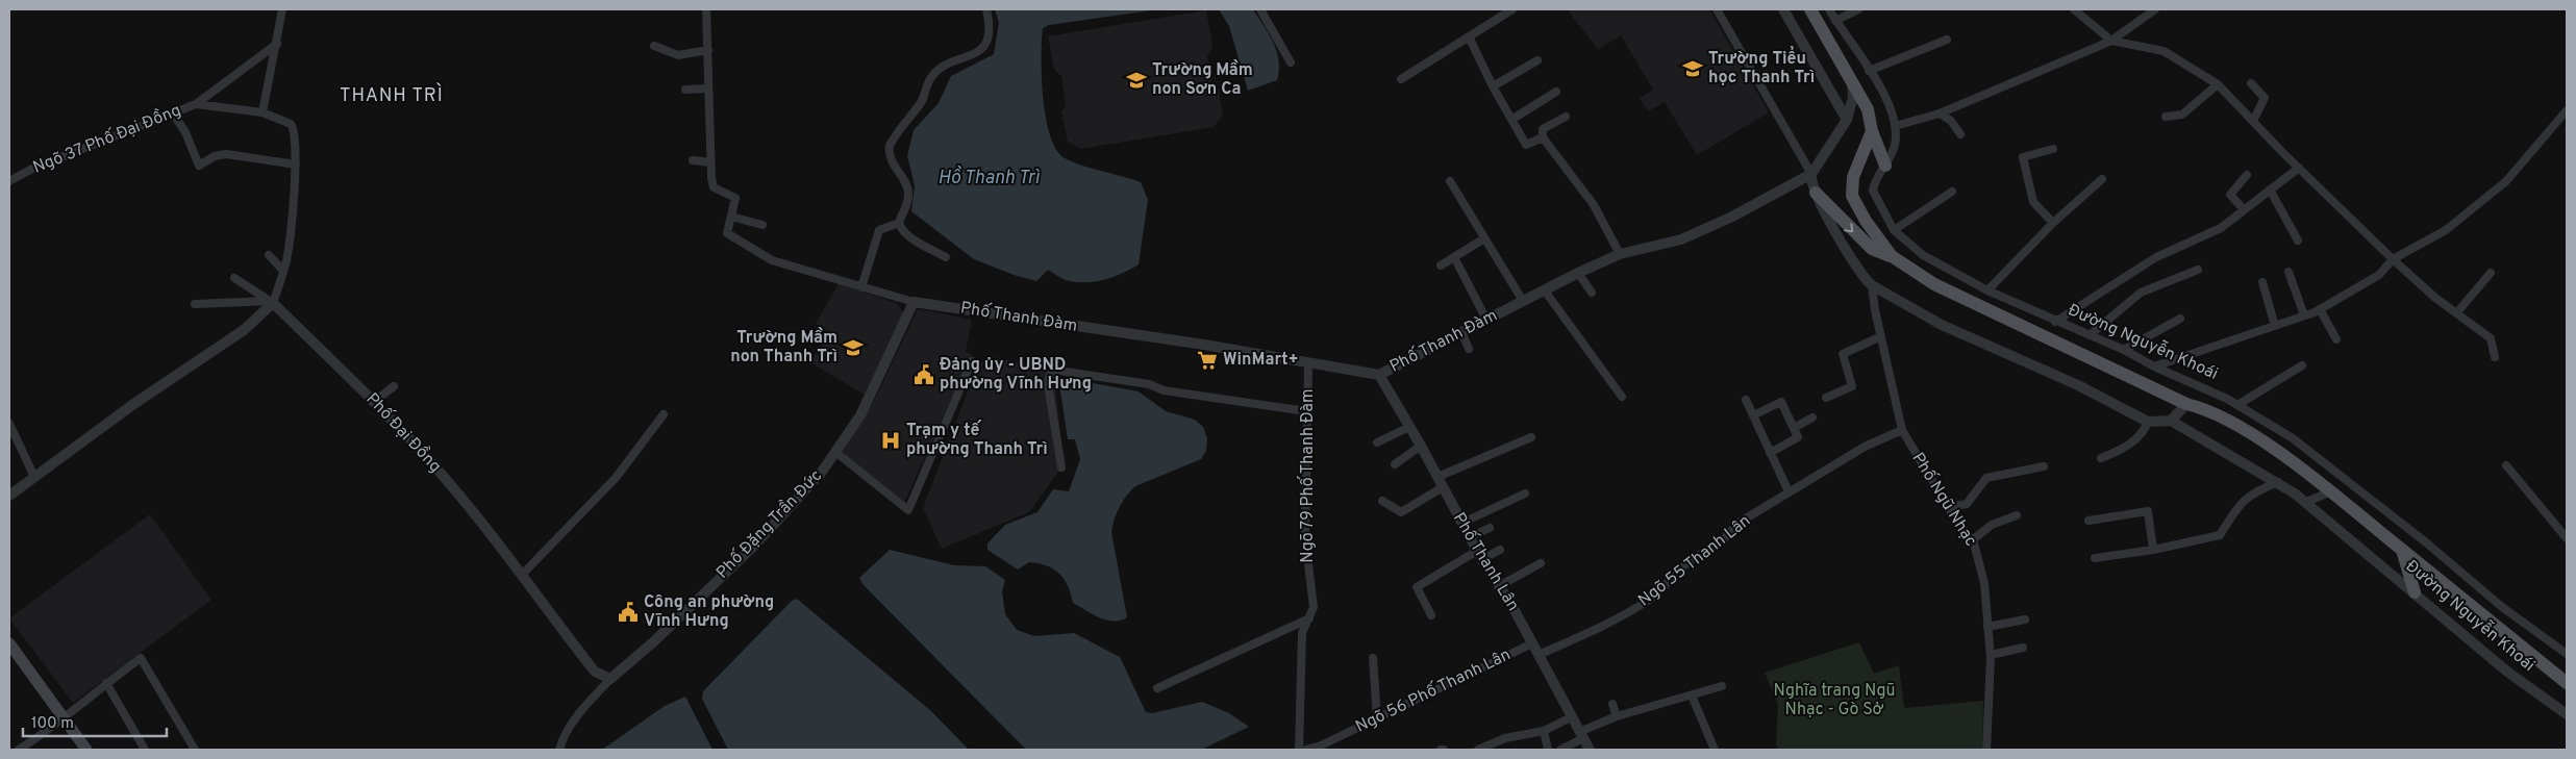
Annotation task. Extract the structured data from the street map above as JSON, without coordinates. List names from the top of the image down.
{
  "streets": {
    "main road": ["Đường Nguyễn Khoái"],
    "street": [
      "Ngõ 37 Phố Đại Đồng",
      "Phố Thanh Đàm",
      "Phố Đại Đồng",
      "Ngõ 79 Phố Thanh Đàm",
      "Phố Ngũ Nhạc",
      "Phố Đặng Trần Đức",
      "Ngõ 55 Thanh Lân",
      "Phố Thanh Lân",
      "Ngõ 56 Phố Thanh Lân"
    ]
  },
  "crossings": [
    ["Ngõ 37 Phố Đại Đồng", "Phố Đại Đồng"],
    ["Phố Thanh Đàm", "Ngõ 79 Phố Thanh Đàm"],
    ["Phố Thanh Đàm", "Phố Đặng Trần Đức"],
    ["Phố Thanh Đàm", "Phố Thanh Lân"],
    ["Phố Ngũ Nhạc", "Ngõ 55 Thanh Lân"],
    ["Ngõ 55 Thanh Lân", "Phố Thanh Lân"],
    ["Phố Thanh Lân", "Ngõ 56 Phố Thanh Lân"]
  ],
  "districts": ["THANH TRÌ"],
  "water": ["Hồ Thanh Trì"],
  "parks": ["Nghĩa trang Ngũ Nhạc - Gò Sở"],
  "places": {
    "school or university": ["Trường Tiểu học Thanh Trì", "Trường Mầm non Sơn Ca", "Trường Mầm non Thanh Trì"],
    "supermarket": ["WinMart+"],
    "public building": ["Đảng ủy - UBND phường Vĩnh Hưng", "Công an phường Vĩnh Hưng"],
    "hospital": ["Trạm y tế phường Thanh Trì"]
  },
  "scale_bar": "100 m"
}
